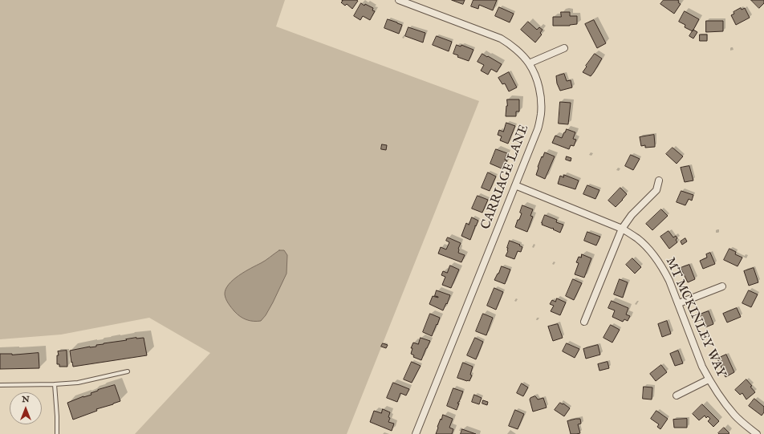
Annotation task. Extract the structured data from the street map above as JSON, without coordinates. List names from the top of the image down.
{
  "streets": {
    "street": ["CARRIAGE LANE", "MT MCKINLEY WAY"]
  },
  "crossings": [
    ["CARRIAGE LANE", "MT MCKINLEY WAY"]
  ],
  "north": "top"
}
